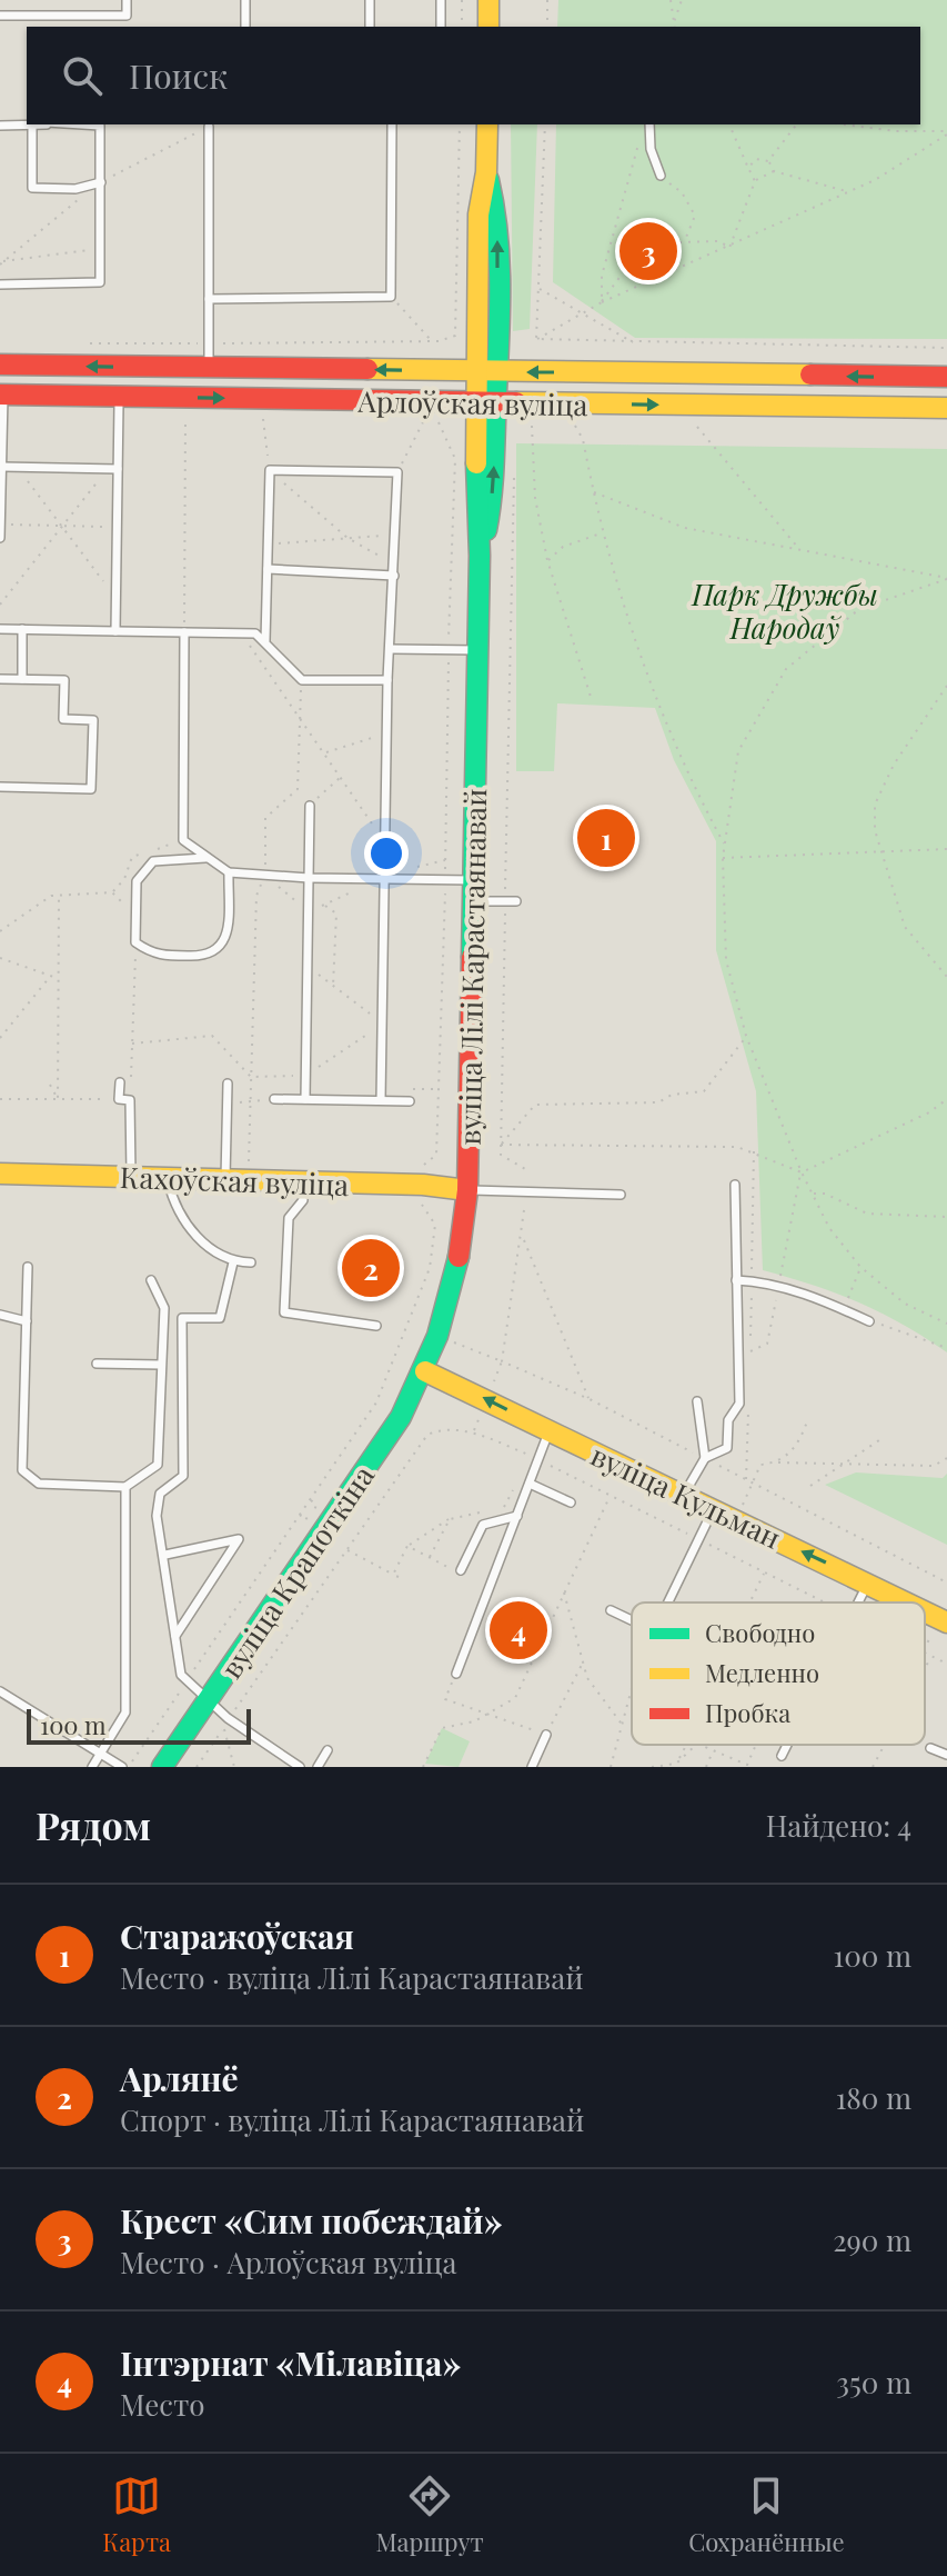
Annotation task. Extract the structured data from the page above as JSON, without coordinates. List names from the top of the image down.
{
  "streets": {
    "main road": [
      "Арлоўская вуліца",
      "вуліца Лілі Карастаянавай",
      "Кахоўская вуліца",
      "вуліца Кульман",
      "вуліца Крапоткіна"
    ]
  },
  "crossings": [
    ["Арлоўская вуліца", "вуліца Лілі Карастаянавай"],
    ["вуліца Лілі Карастаянавай", "Кахоўская вуліца"],
    ["вуліца Лілі Карастаянавай", "вуліца Кульман"],
    ["вуліца Лілі Карастаянавай", "вуліца Крапоткіна"],
    ["вуліца Кульман", "вуліца Крапоткіна"]
  ],
  "one_way": ["вуліца Кульман"],
  "parks": ["Парк Дружбы Народаў"],
  "legend": ["Свободно", "Медленно", "Пробка"],
  "scale_bar": "100 m",
  "page": {
    "search": "Поиск",
    "pins": [
      "3",
      "1",
      "2",
      "4"
    ],
    "scale": "100 m",
    "heading": ["Рядом", "Найдено: 4"],
    "list": [
      {
        "mark": "1",
        "name": "Старажоўская",
        "note": "Место · вуліца Лілі Карастаянавай",
        "value": "100 m"
      },
      {
        "mark": "2",
        "name": "Арлянё",
        "note": "Спорт · вуліца Лілі Карастаянавай",
        "value": "180 m"
      },
      {
        "mark": "3",
        "name": "Крест «Сим побеждай»",
        "note": "Место · Арлоўская вуліца",
        "value": "290 m"
      },
      {
        "mark": "4",
        "name": "Інтэрнат «Мілавіца»",
        "note": "Место",
        "value": "350 m"
      }
    ],
    "nav": ["Карта", "Маршрут", "Сохранённые"]
  }
}
